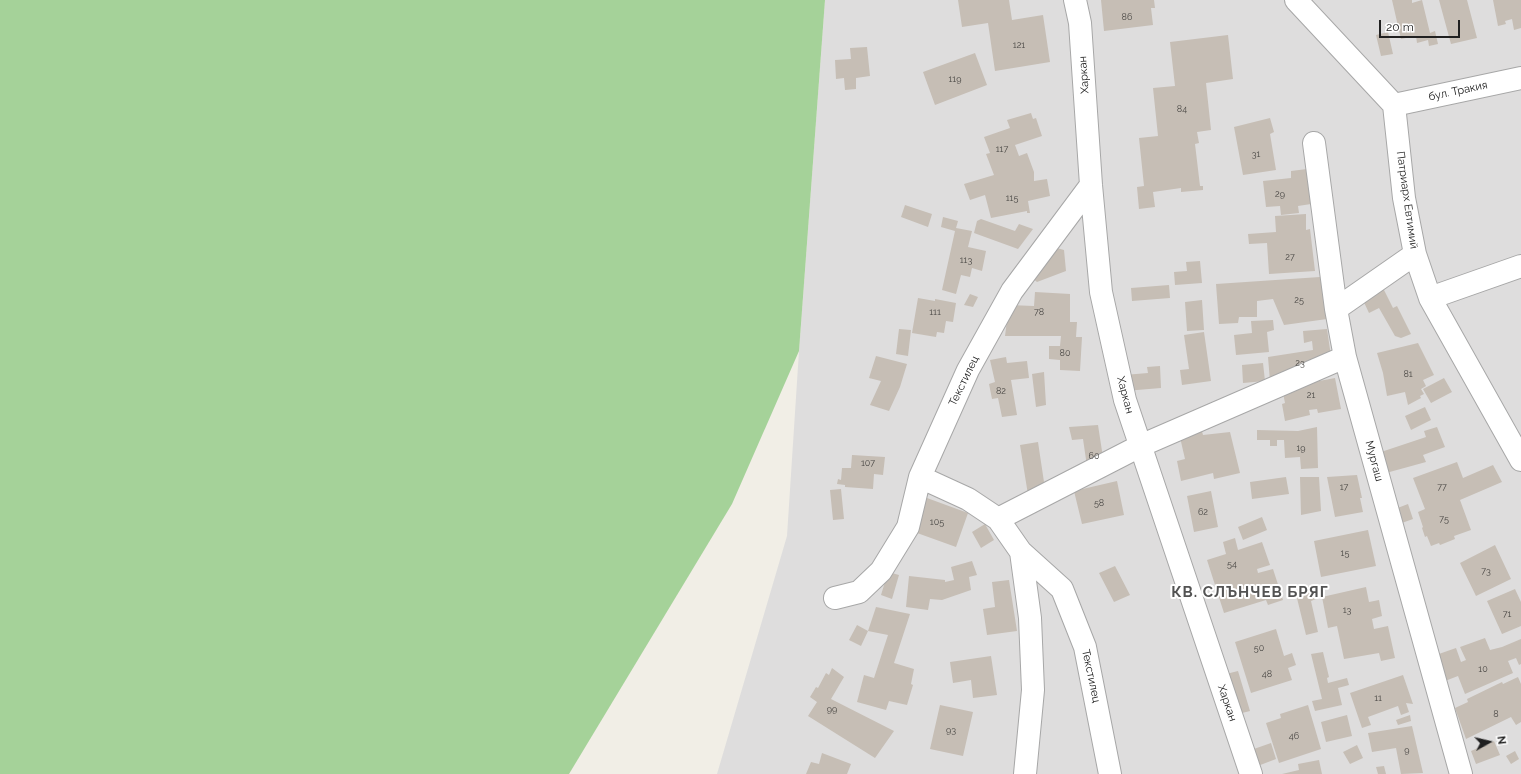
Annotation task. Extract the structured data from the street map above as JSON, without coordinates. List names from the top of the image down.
{
  "streets": {
    "street": [
      "Харкан",
      "бул. Тракия",
      "Патриарх Евтимий",
      "Текстилец",
      "Мургаш"
    ]
  },
  "crossings": [
    ["Харкан", "Текстилец"],
    ["бул. Тракия", "Патриарх Евтимий"]
  ],
  "districts": ["КВ. СЛЪНЧЕВ БРЯГ"],
  "house_numbers": [
    "86",
    "121",
    "119",
    "84",
    "117",
    "31",
    "29",
    "115",
    "27",
    "113",
    "25",
    "111",
    "78",
    "80",
    "23",
    "81",
    "82",
    "21",
    "19",
    "60",
    "107",
    "17",
    "77",
    "58",
    "62",
    "75",
    "105",
    "15",
    "54",
    "73",
    "13",
    "71",
    "50",
    "10",
    "48",
    "11",
    "99",
    "8",
    "93",
    "46",
    "9"
  ],
  "scale_bar": "20 m",
  "north": "right"
}
